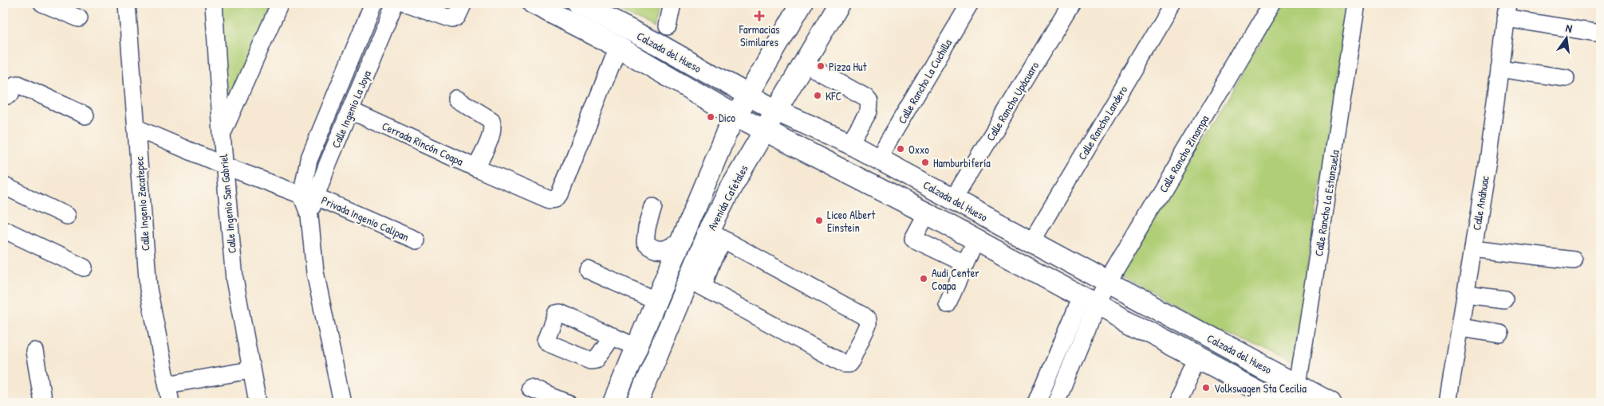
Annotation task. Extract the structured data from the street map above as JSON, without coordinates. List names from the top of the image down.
{
  "streets": {
    "main road": ["Calzada del Hueso", "Avenida Cafetales"],
    "street": [
      "Calle Rancho La Cuchilla",
      "Calle Rancho Upácuaro",
      "Calle Ingenio La Joya",
      "Calle Rancho Landero",
      "Cerrada Rincón Coapa",
      "Calle Rancho Zinampa",
      "Calle Rancho La Estanzuela",
      "Calle Anáhuac",
      "Calle Ingenio Zacatepec",
      "Calle Ingenio San Gabriel",
      "Privada Ingenio Calipan"
    ]
  },
  "crossings": [
    ["Calzada del Hueso", "Calle Rancho La Cuchilla"],
    ["Calzada del Hueso", "Calle Rancho Upácuaro"],
    ["Calzada del Hueso", "Calle Rancho Landero"],
    ["Calzada del Hueso", "Calle Rancho Zinampa"],
    ["Calzada del Hueso", "Avenida Cafetales"],
    ["Calzada del Hueso", "Calle Rancho La Estanzuela"],
    ["Calle Ingenio La Joya", "Cerrada Rincón Coapa"],
    ["Calle Ingenio La Joya", "Privada Ingenio Calipan"],
    ["Calle Ingenio Zacatepec", "Privada Ingenio Calipan"],
    ["Calle Ingenio San Gabriel", "Privada Ingenio Calipan"]
  ],
  "places": {
    "health": ["Farmacias Similares"],
    "other": [
      "Pizza Hut",
      "KFC",
      "Dico",
      "Oxxo",
      "Hamburbifería",
      "Liceo Albert Einstein",
      "Audi Center Coapa",
      "Volkswagen Sta Cecilia"
    ]
  },
  "north": "top"
}
